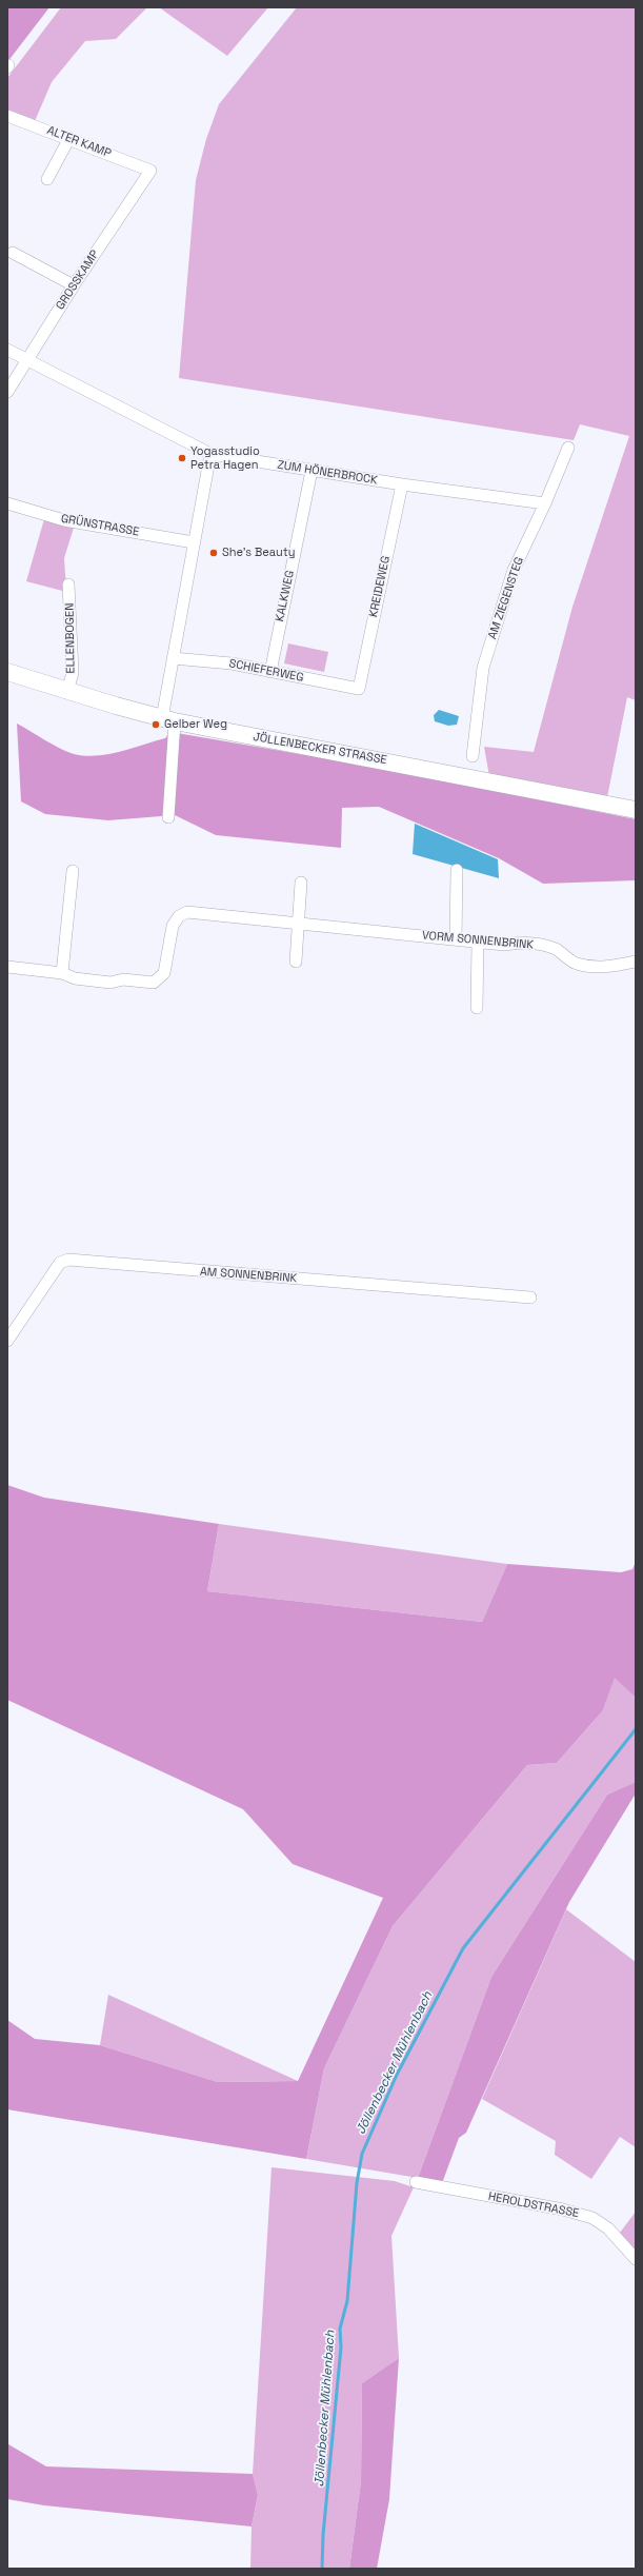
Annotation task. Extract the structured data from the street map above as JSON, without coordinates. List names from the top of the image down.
{
  "streets": {
    "main road": ["JÖLLENBECKER STRASSE"],
    "street": [
      "ALTER KAMP",
      "GROSSKAMP",
      "ZUM HÖNERBROCK",
      "GRÜNSTRASSE",
      "KREIDEWEG",
      "KALKWEG",
      "AM ZIEGENSTEG",
      "ELLENBOGEN",
      "SCHIEFERWEG",
      "VORM SONNENBRINK",
      "AM SONNENBRINK",
      "HEROLDSTRASSE"
    ]
  },
  "crossings": [
    ["ALTER KAMP", "GROSSKAMP"],
    ["GROSSKAMP", "ZUM HÖNERBROCK"],
    ["ZUM HÖNERBROCK", "KREIDEWEG"],
    ["ZUM HÖNERBROCK", "KALKWEG"],
    ["ZUM HÖNERBROCK", "AM ZIEGENSTEG"],
    ["KREIDEWEG", "SCHIEFERWEG"],
    ["KALKWEG", "SCHIEFERWEG"],
    ["ELLENBOGEN", "JÖLLENBECKER STRASSE"]
  ],
  "water": ["Jöllenbecker Mühlenbach"],
  "places": ["Yogasstudio Petra Hagen", "She's Beauty", "Gelber Weg"]
}
